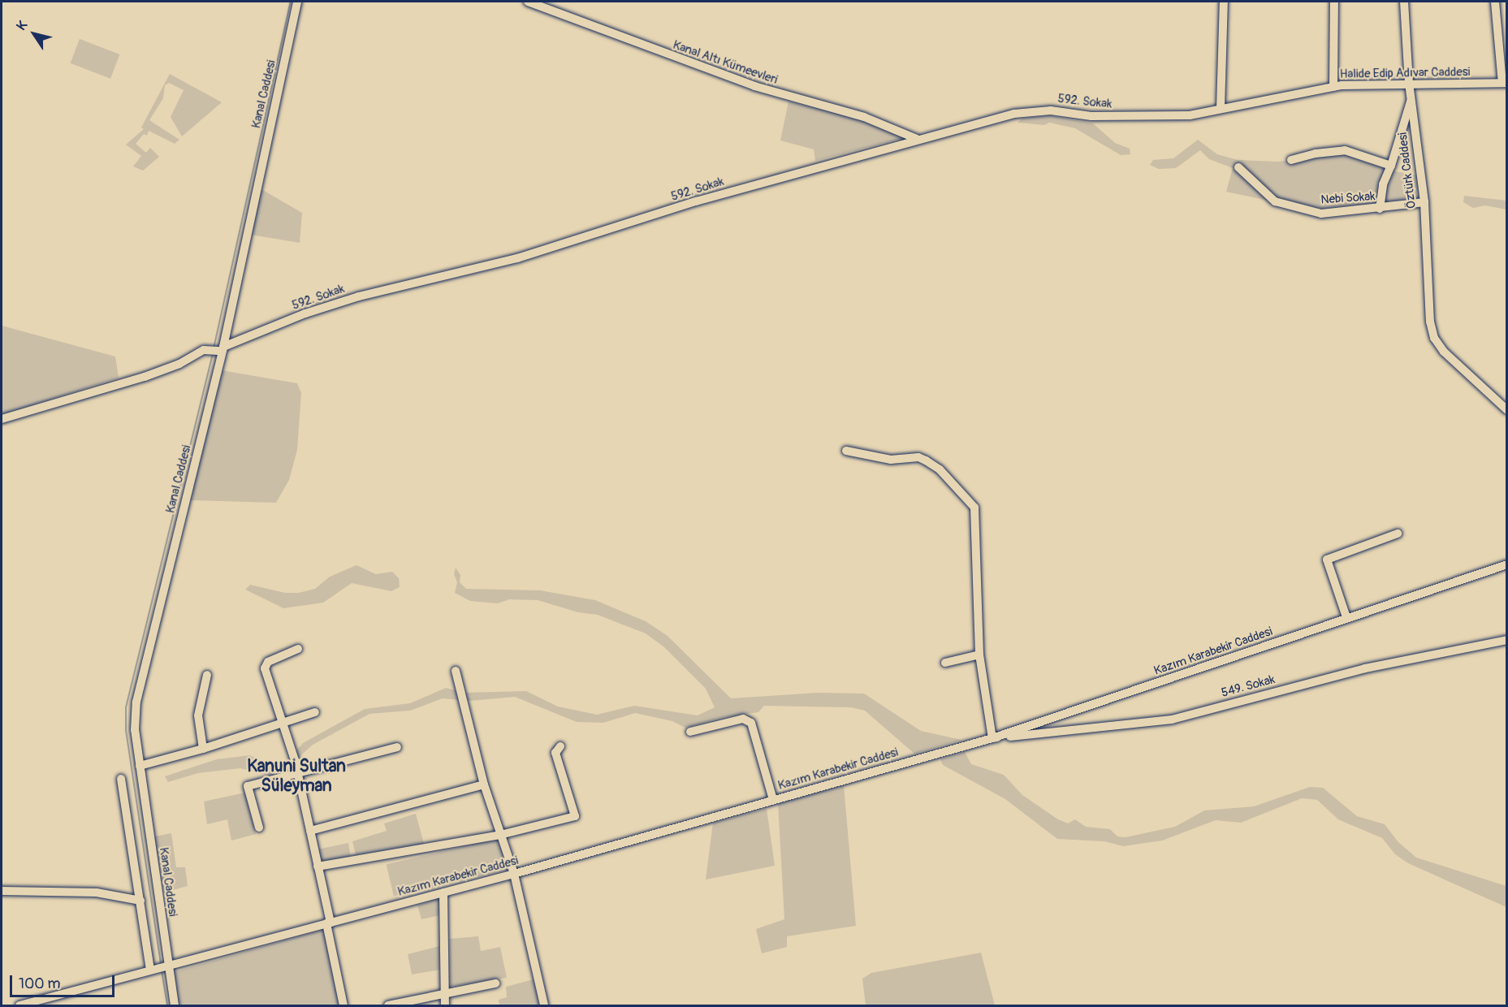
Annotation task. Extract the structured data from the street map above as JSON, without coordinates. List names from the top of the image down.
{
  "streets": {
    "street": [
      "Kanal Altı Kümeevleri",
      "Halide Edip Adıvar Caddesi",
      "Kanal Caddesi",
      "592. Sokak",
      "Öztürk Caddesi",
      "Nebi Sokak",
      "Kazım Karabekir Caddesi",
      "549. Sokak"
    ]
  },
  "crossings": [
    ["Kanal Altı Kümeevleri", "592. Sokak"],
    ["Halide Edip Adıvar Caddesi", "592. Sokak"],
    ["Halide Edip Adıvar Caddesi", "Öztürk Caddesi"],
    ["Kanal Caddesi", "592. Sokak"],
    ["Kanal Caddesi", "Kazım Karabekir Caddesi"],
    ["Öztürk Caddesi", "Nebi Sokak"],
    ["Kazım Karabekir Caddesi", "549. Sokak"]
  ],
  "districts": ["Kanuni Sultan Süleyman"],
  "scale_bar": "100 m",
  "north": "top left"
}
